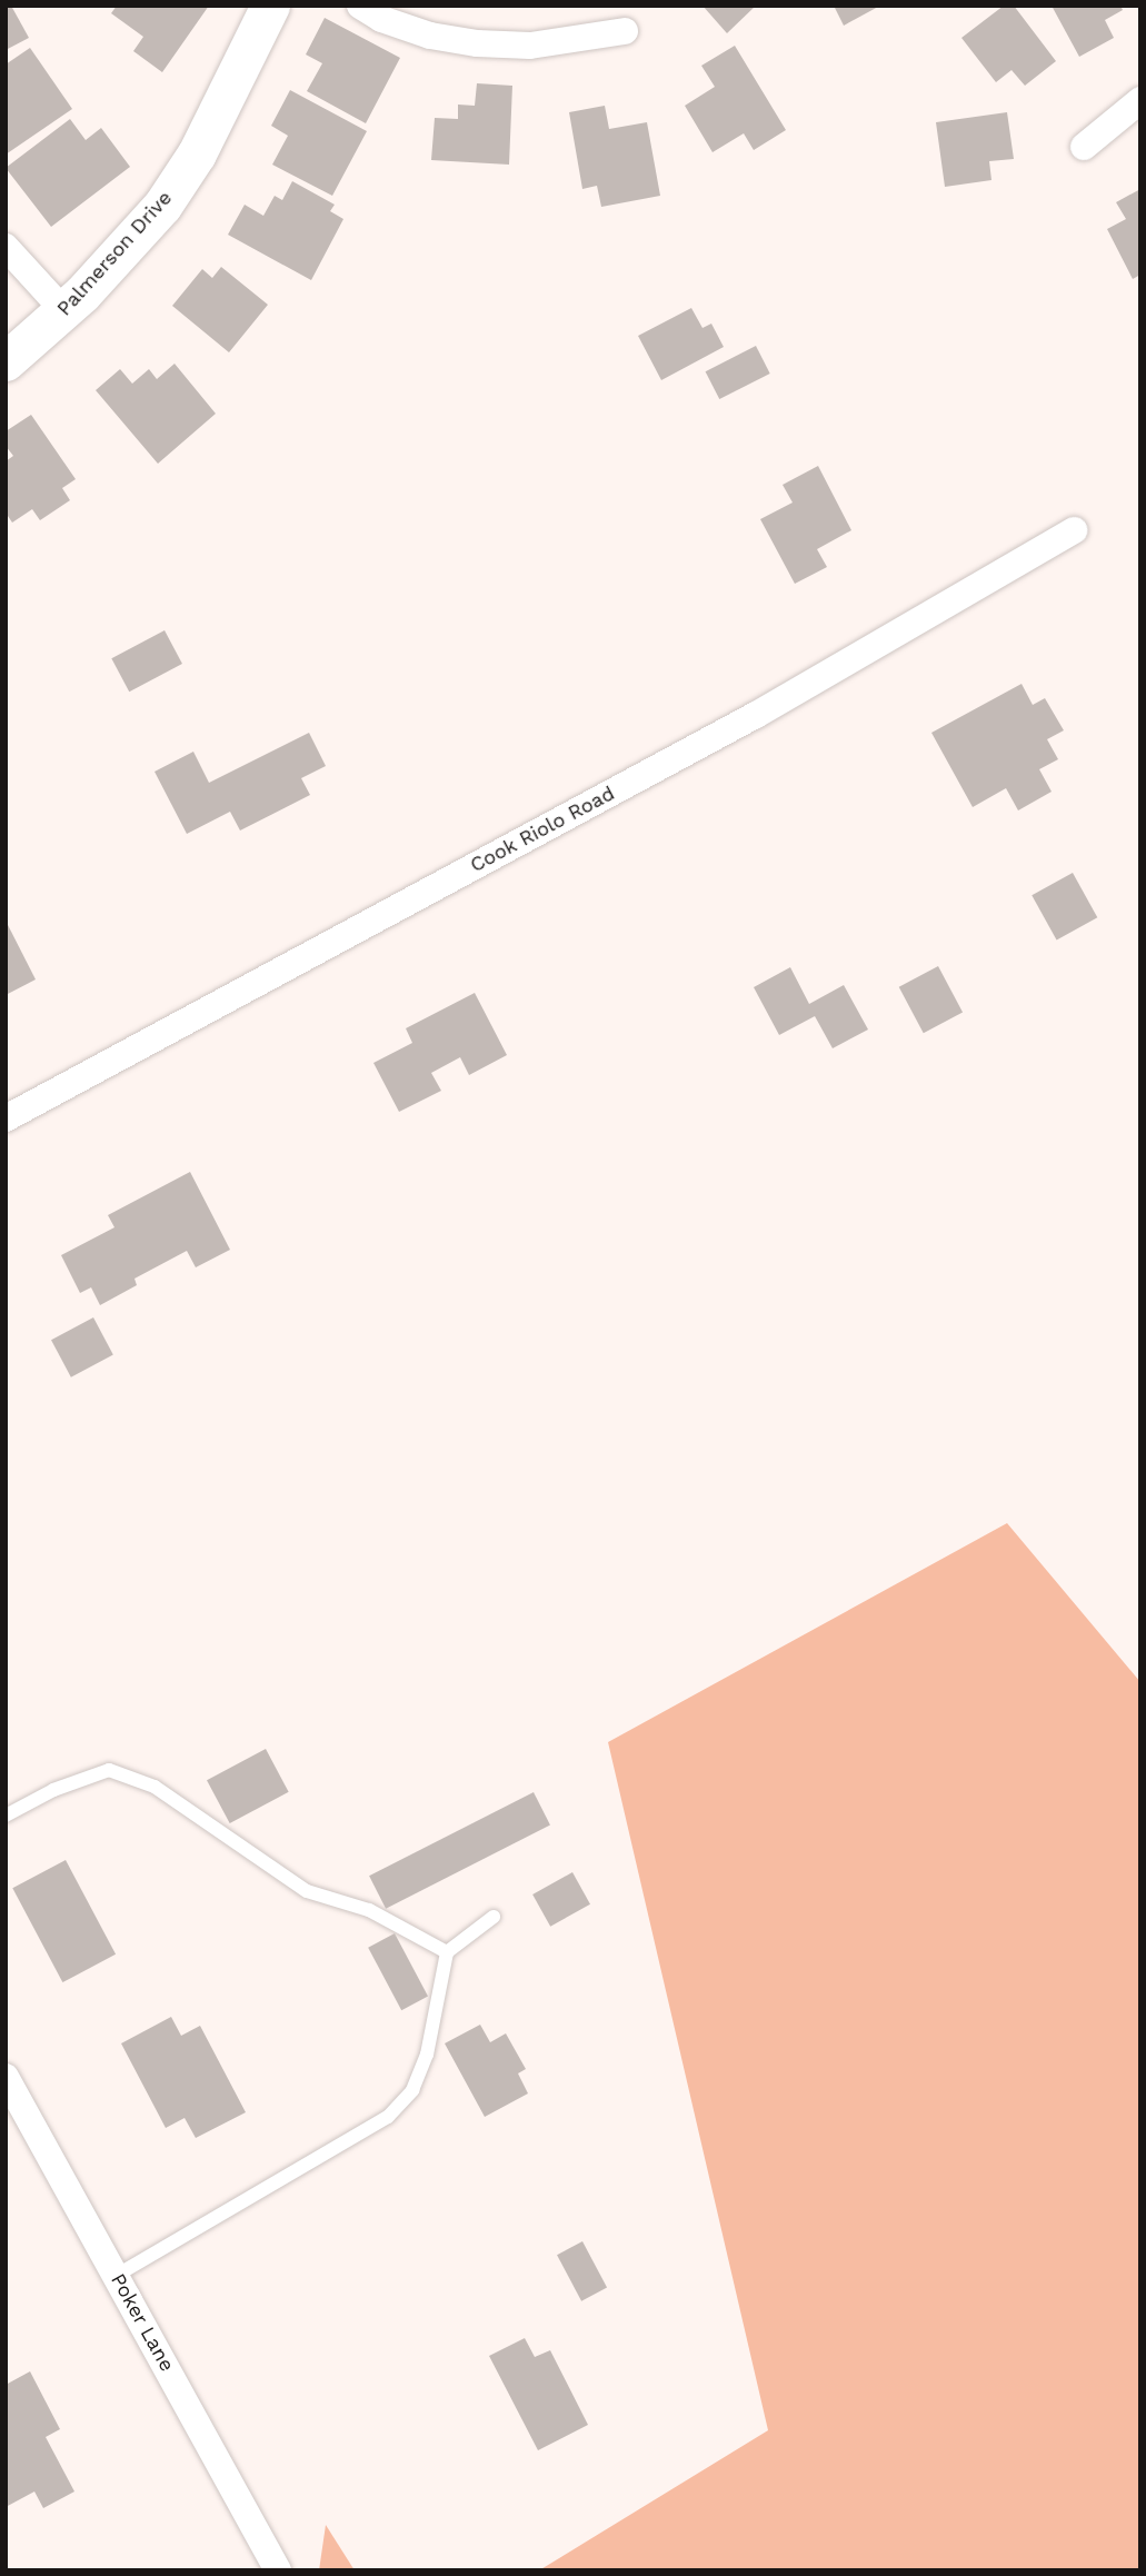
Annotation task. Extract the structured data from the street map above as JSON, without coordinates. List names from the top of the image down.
{
  "streets": {
    "street": ["Palmerson Drive", "Cook Riolo Road", "Poker Lane"]
  }
}
